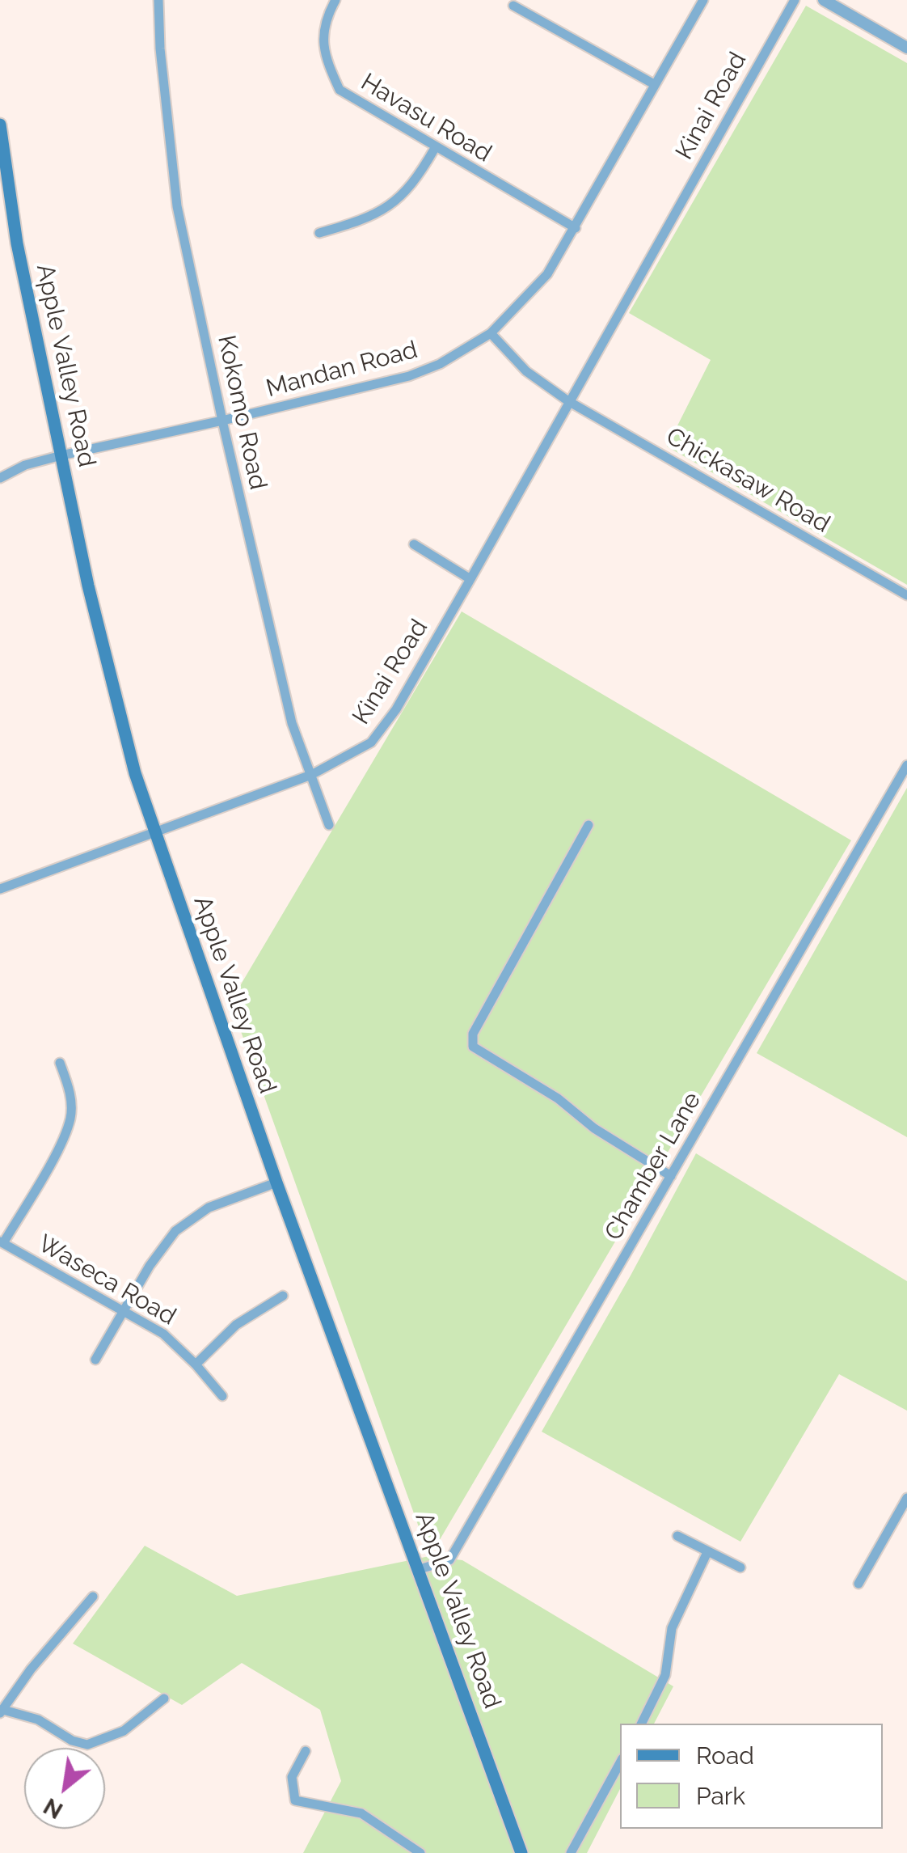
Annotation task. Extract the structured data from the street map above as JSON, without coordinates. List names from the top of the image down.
{
  "streets": {
    "main road": ["Apple Valley Road"],
    "street": [
      "Kinai Road",
      "Havasu Road",
      "Mandan Road",
      "Kokomo Road",
      "Chickasaw Road",
      "Chamber Lane",
      "Waseca Road"
    ]
  },
  "crossings": [
    ["Kinai Road", "Apple Valley Road"],
    ["Kinai Road", "Kokomo Road"],
    ["Kinai Road", "Chickasaw Road"],
    ["Havasu Road", "Mandan Road"],
    ["Apple Valley Road", "Mandan Road"],
    ["Apple Valley Road", "Chamber Lane"],
    ["Mandan Road", "Kokomo Road"]
  ],
  "legend": ["Road", "Park"],
  "north": "bottom left"
}
